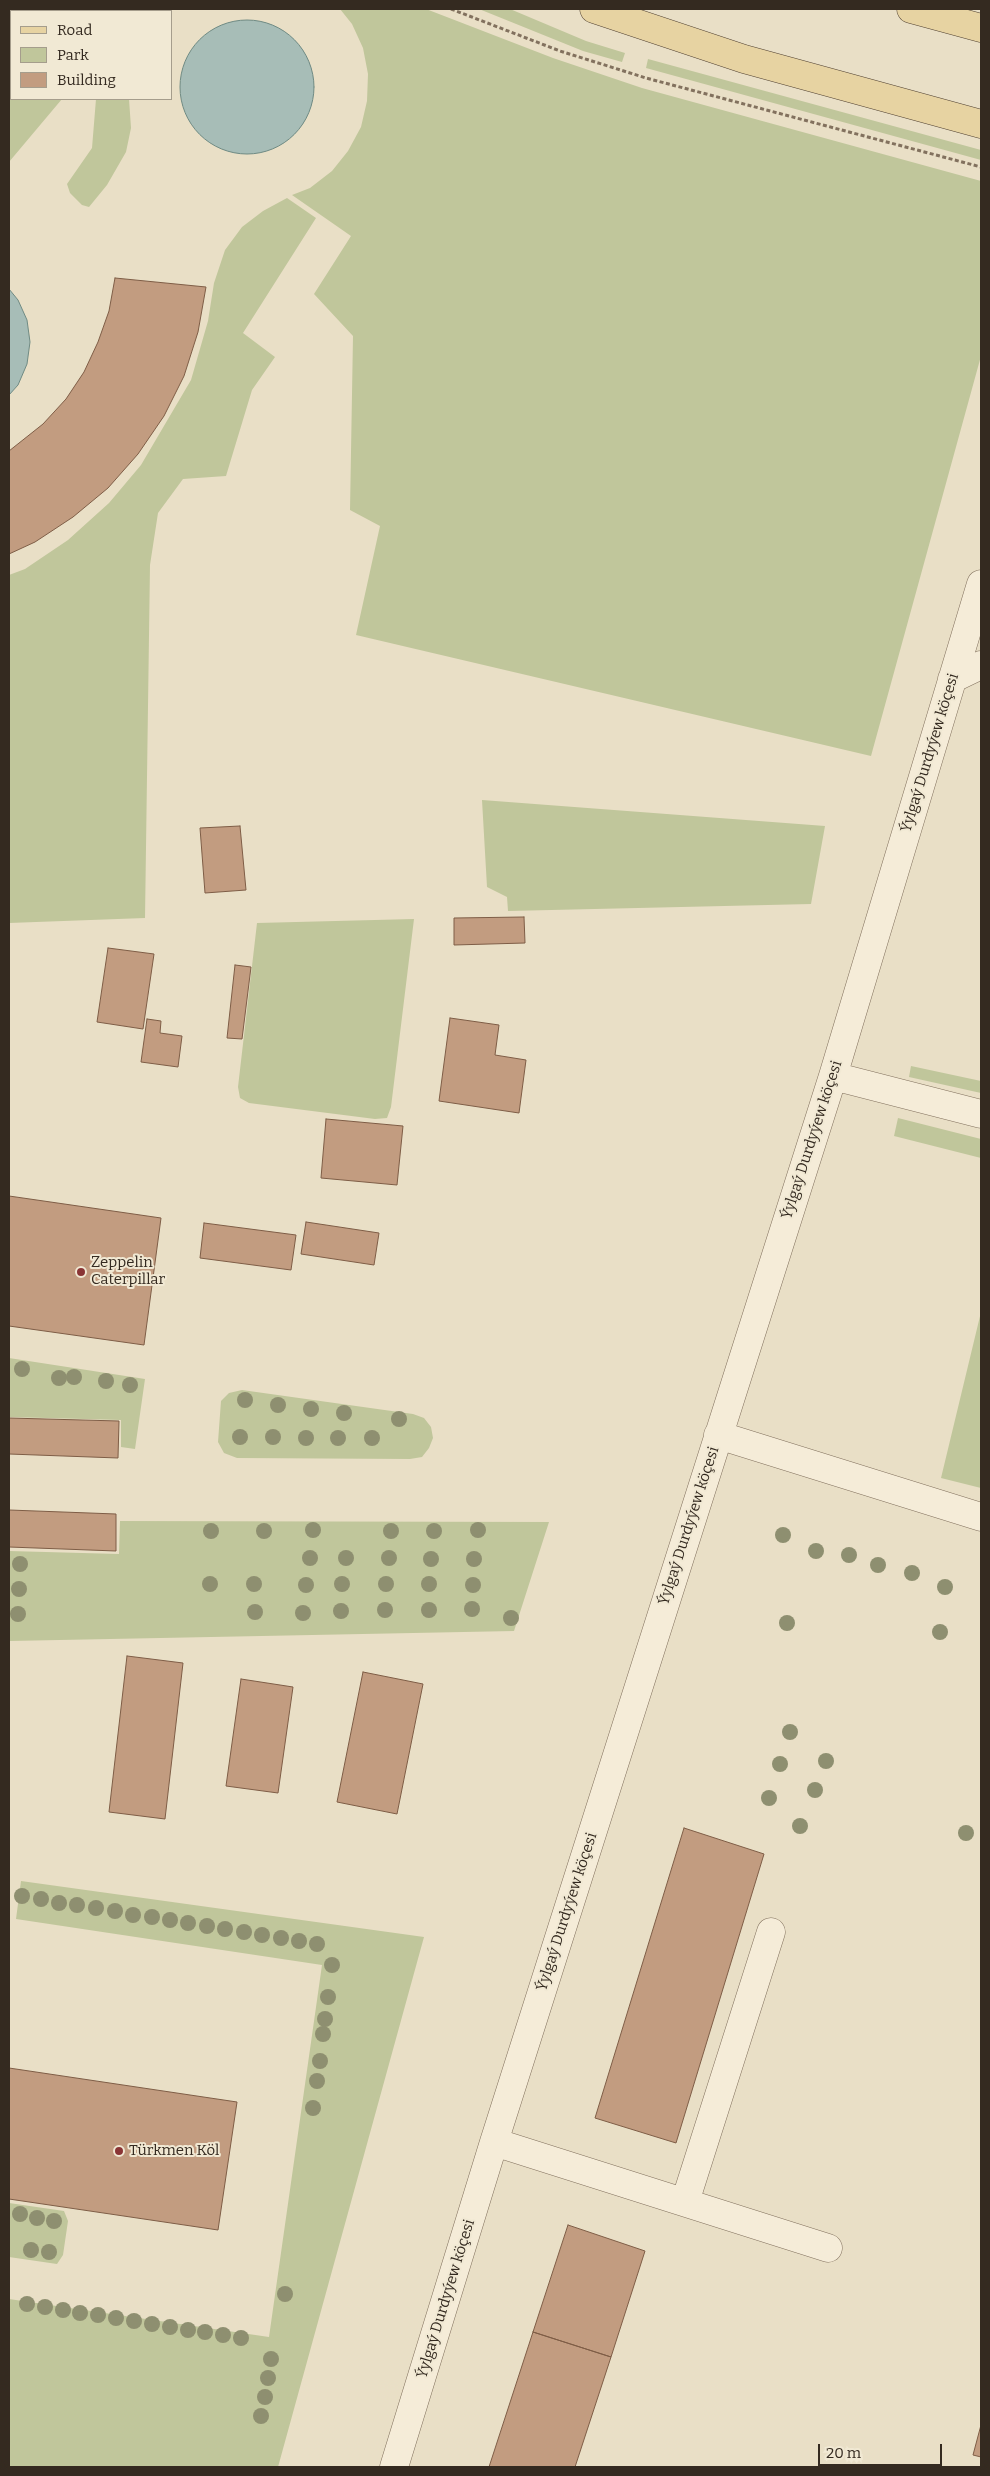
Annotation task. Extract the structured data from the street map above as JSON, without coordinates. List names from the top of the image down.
{
  "streets": {
    "street": ["Ýylgaý Durdyýew köçesi"]
  },
  "places": ["Zeppelin Caterpillar", "Türkmen Köl"],
  "legend": ["Road", "Park", "Building"],
  "scale_bar": "20 m"
}
